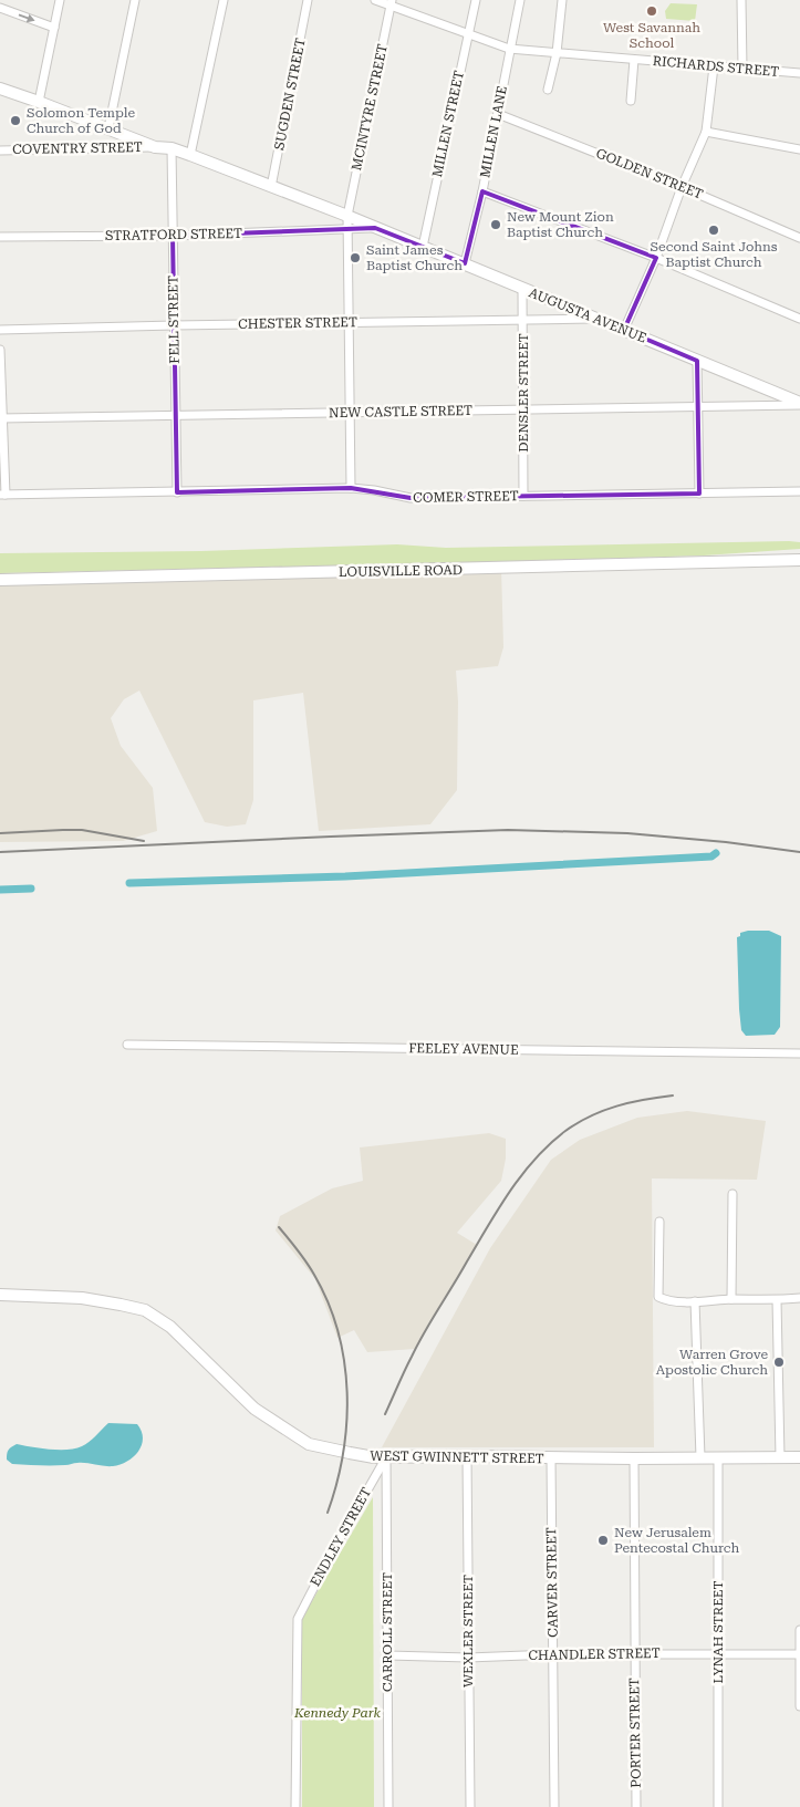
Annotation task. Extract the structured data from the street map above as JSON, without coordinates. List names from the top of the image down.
{
  "streets": {
    "main road": ["AUGUSTA AVENUE", "LOUISVILLE ROAD", "WEST GWINNETT STREET"],
    "street": [
      "RICHARDS STREET",
      "SUGDEN STREET",
      "MCINTYRE STREET",
      "MILLEN STREET",
      "MILLEN LANE",
      "COVENTRY STREET",
      "GOLDEN STREET",
      "STRATFORD STREET",
      "FELL STREET",
      "CHESTER STREET",
      "DENSLER STREET",
      "NEW CASTLE STREET",
      "COMER STREET",
      "FEELEY AVENUE",
      "ENDLEY STREET",
      "CARVER STREET",
      "WEXLER STREET",
      "CARROLL STREET",
      "LYNAH STREET",
      "CHANDLER STREET",
      "PORTER STREET"
    ]
  },
  "crossings": [
    ["RICHARDS STREET", "MCINTYRE STREET"],
    ["RICHARDS STREET", "MILLEN STREET"],
    ["RICHARDS STREET", "MILLEN LANE"],
    ["SUGDEN STREET", "AUGUSTA AVENUE"],
    ["MCINTYRE STREET", "STRATFORD STREET"],
    ["MCINTYRE STREET", "AUGUSTA AVENUE"],
    ["MILLEN STREET", "AUGUSTA AVENUE"],
    ["MILLEN LANE", "GOLDEN STREET"],
    ["MILLEN LANE", "AUGUSTA AVENUE"],
    ["COVENTRY STREET", "AUGUSTA AVENUE"],
    ["STRATFORD STREET", "AUGUSTA AVENUE"],
    ["STRATFORD STREET", "FELL STREET"],
    ["AUGUSTA AVENUE", "FELL STREET"],
    ["AUGUSTA AVENUE", "CHESTER STREET"],
    ["AUGUSTA AVENUE", "DENSLER STREET"],
    ["AUGUSTA AVENUE", "NEW CASTLE STREET"],
    ["FELL STREET", "CHESTER STREET"],
    ["FELL STREET", "NEW CASTLE STREET"],
    ["FELL STREET", "COMER STREET"],
    ["CHESTER STREET", "DENSLER STREET"],
    ["DENSLER STREET", "NEW CASTLE STREET"],
    ["DENSLER STREET", "COMER STREET"],
    ["WEST GWINNETT STREET", "ENDLEY STREET"],
    ["WEST GWINNETT STREET", "CARVER STREET"],
    ["WEST GWINNETT STREET", "WEXLER STREET"],
    ["WEST GWINNETT STREET", "CARROLL STREET"],
    ["WEST GWINNETT STREET", "LYNAH STREET"],
    ["WEST GWINNETT STREET", "PORTER STREET"],
    ["ENDLEY STREET", "CARROLL STREET"],
    ["CARVER STREET", "CHANDLER STREET"],
    ["WEXLER STREET", "CHANDLER STREET"],
    ["CARROLL STREET", "CHANDLER STREET"],
    ["LYNAH STREET", "CHANDLER STREET"],
    ["CHANDLER STREET", "PORTER STREET"]
  ],
  "parks": ["Kennedy Park"],
  "places": [
    "West Savannah School",
    "Solomon Temple Church of God",
    "New Mount Zion Baptist Church",
    "Second Saint Johns Baptist Church",
    "Saint James Baptist Church",
    "Warren Grove Apostolic Church",
    "New Jerusalem Pentecostal Church"
  ]
}
